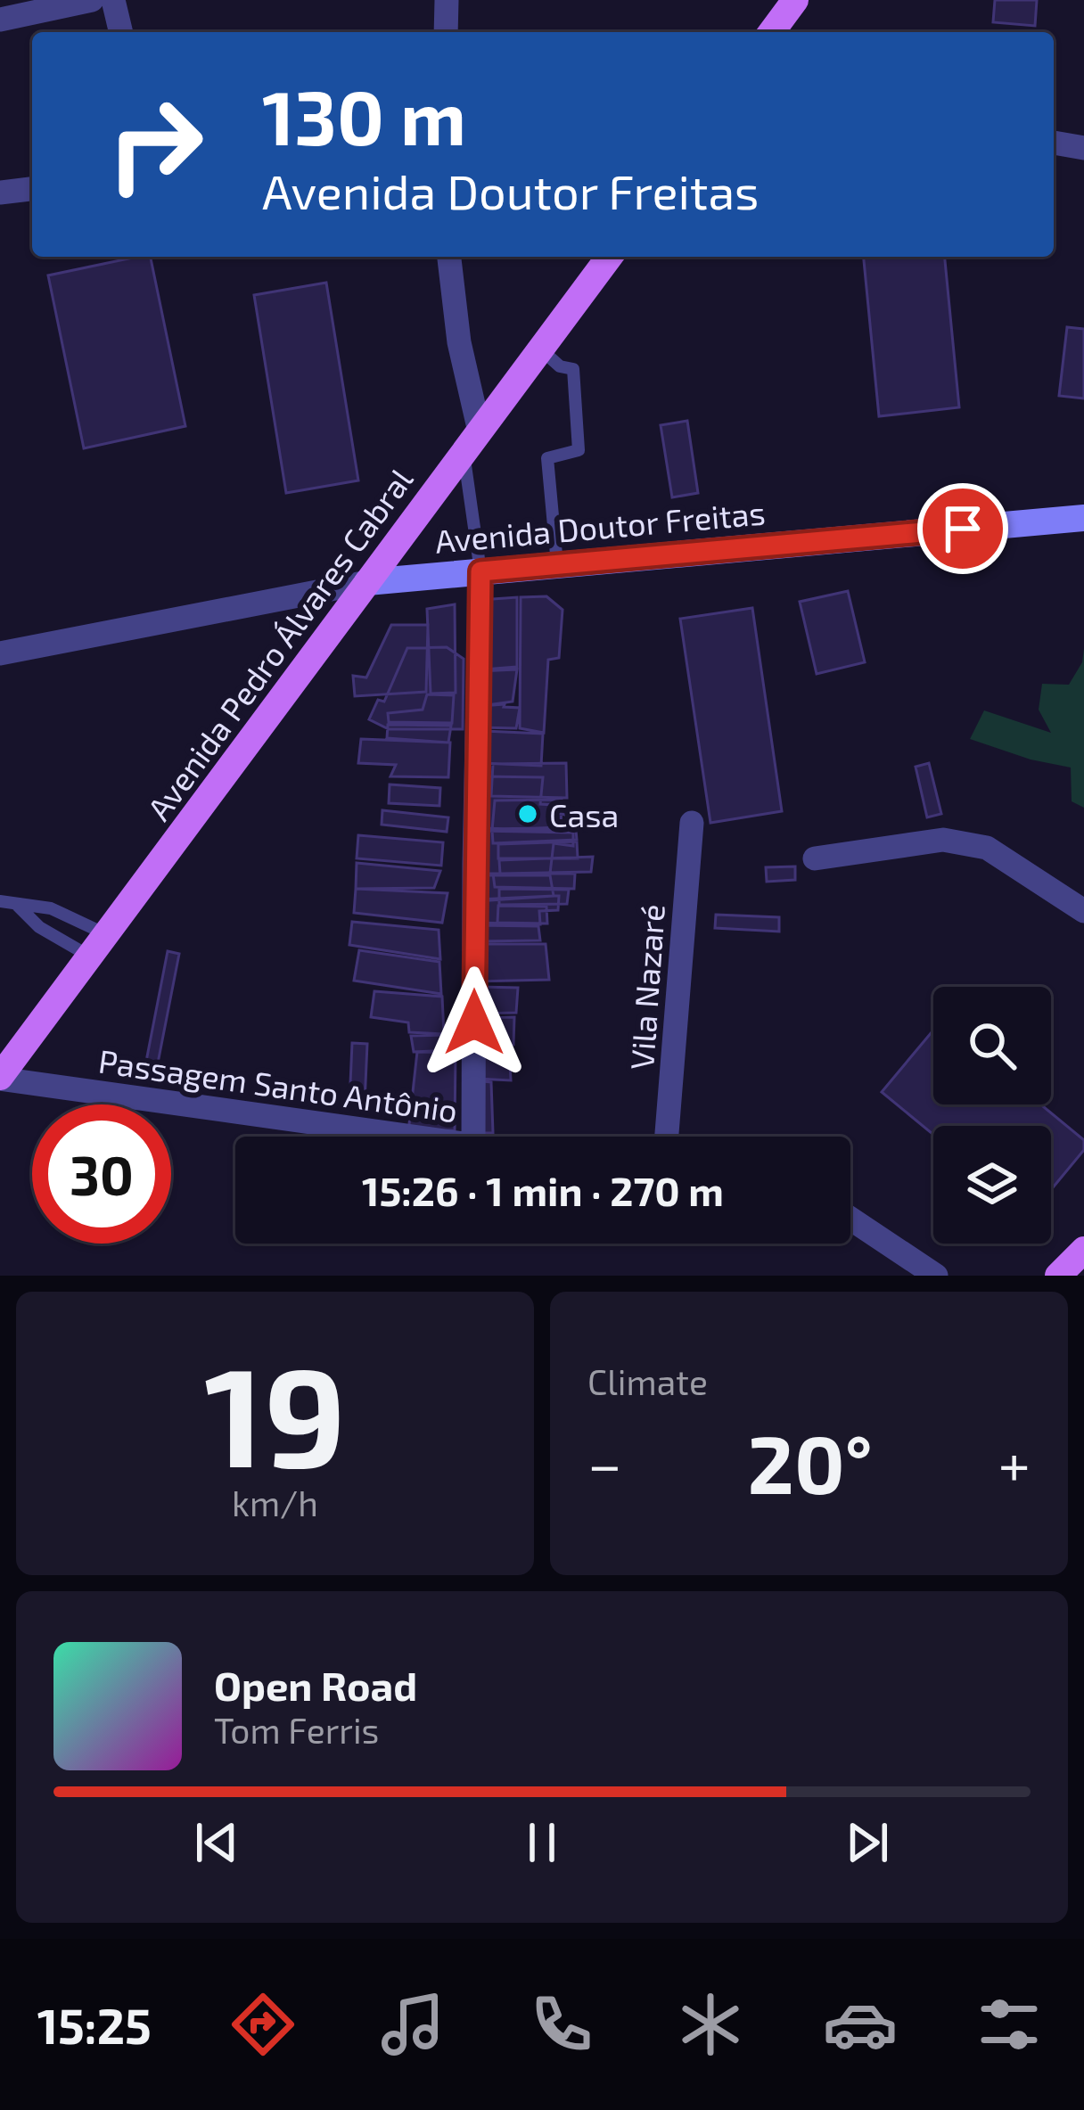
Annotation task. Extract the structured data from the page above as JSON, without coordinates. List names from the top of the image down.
{
  "streets": {
    "main road": ["Avenida Doutor Freitas", "Avenida Pedro Álvares Cabral"],
    "street": ["Vila Nazaré", "Passagem Santo Antônio"]
  },
  "crossings": [
    ["Avenida Doutor Freitas", "Avenida Pedro Álvares Cabral"],
    ["Avenida Pedro Álvares Cabral", "Passagem Santo Antônio"]
  ],
  "places": ["Casa"],
  "page": {
    "turn": ["130 m", "Avenida Doutor Freitas"],
    "limit": "30",
    "trip": "15:26 · 1 min · 270 m",
    "tile": [
      ["19", "km/h"],
      "Climate"
    ],
    "heat": ["−", "20°", "+"],
    "song": ["Open Road", "Tom Ferris"],
    "tabs": "15:25"
  }
}
